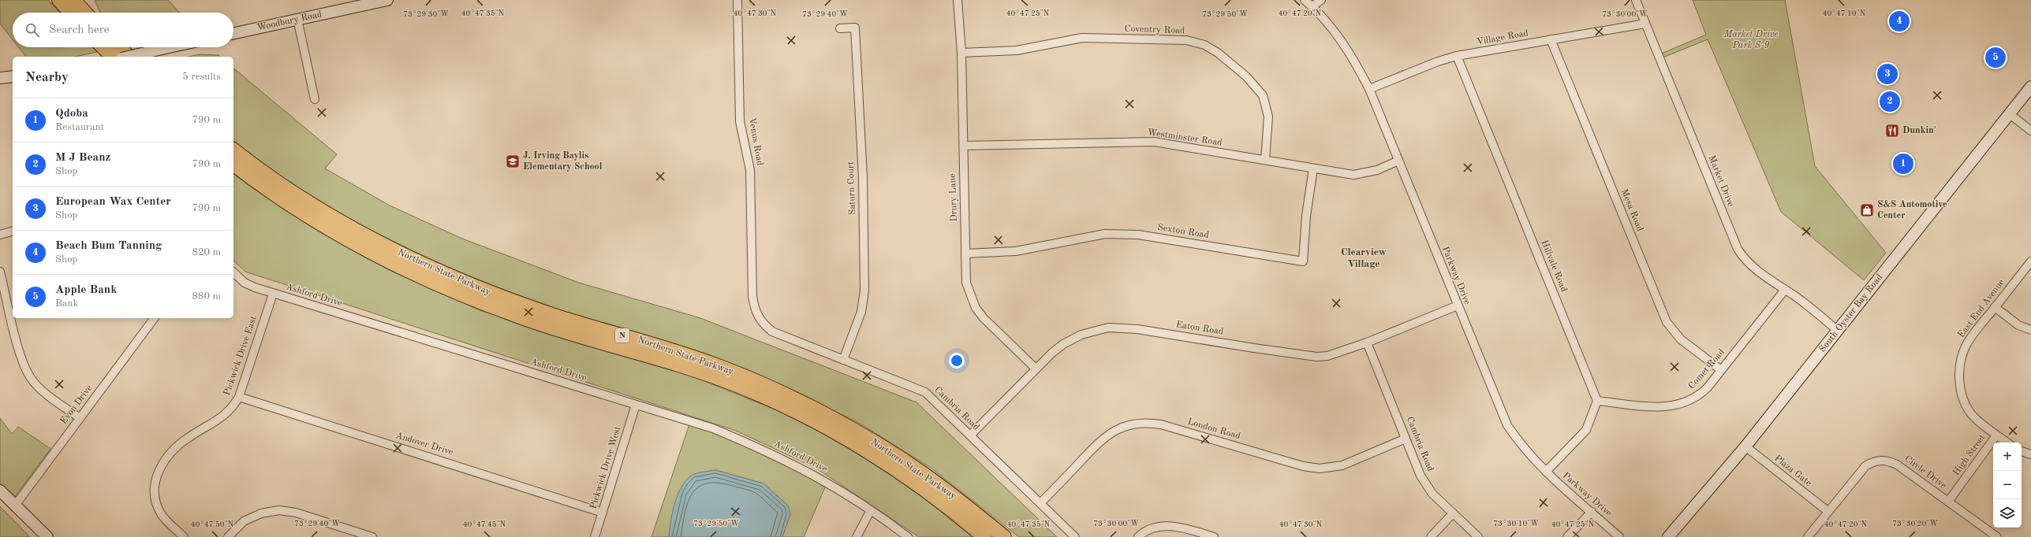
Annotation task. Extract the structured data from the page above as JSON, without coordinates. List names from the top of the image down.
{
  "streets": {
    "highway": ["Northern State Parkway", "N"],
    "main road": ["Woodbury Road", "South Oyster Bay Road"],
    "street": [
      "Coventry Road",
      "Village Road",
      "Westminster Road",
      "Venus Road",
      "Market Drive",
      "Saturn Court",
      "Drury Lane",
      "Mesa Road",
      "Sexton Road",
      "Hillvale Road",
      "Parkway Drive",
      "Ashford Drive",
      "East End Avenue",
      "Eaton Road",
      "Pickwick Drive East",
      "Comet Road",
      "Evon Drive",
      "Cambria Road",
      "London Road",
      "Andover Drive",
      "High Street",
      "Pickwick Drive West",
      "Plaza Gate",
      "Circle Drive"
    ]
  },
  "crossings": [
    ["Coventry Road", "Westminster Road"],
    ["Coventry Road", "Drury Lane"],
    ["Village Road", "Market Drive"],
    ["Village Road", "Mesa Road"],
    ["Village Road", "Hillvale Road"],
    ["Village Road", "Parkway Drive"],
    ["Westminster Road", "Drury Lane"],
    ["Westminster Road", "Sexton Road"],
    ["Westminster Road", "Parkway Drive"],
    ["Venus Road", "Cambria Road"],
    ["Market Drive", "South Oyster Bay Road"],
    ["Market Drive", "Comet Road"],
    ["Saturn Court", "Cambria Road"],
    ["Drury Lane", "Sexton Road"],
    ["Drury Lane", "Eaton Road"],
    ["Mesa Road", "Comet Road"],
    ["Hillvale Road", "Comet Road"],
    ["Parkway Drive", "Eaton Road"],
    ["Ashford Drive", "Pickwick Drive East"],
    ["Ashford Drive", "Pickwick Drive West"],
    ["East End Avenue", "High Street"],
    ["South Oyster Bay Road", "Plaza Gate"],
    ["Eaton Road", "Cambria Road"],
    ["Pickwick Drive East", "Andover Drive"],
    ["Cambria Road", "London Road"],
    ["Andover Drive", "Pickwick Drive West"],
    ["High Street", "Circle Drive"],
    ["Plaza Gate", "Circle Drive"]
  ],
  "districts": ["Clearview Village"],
  "parks": ["Market Drive Park S-9"],
  "places": {
    "restaurant": ["Dunkin'"],
    "school or university": ["J. Irving Baylis Elementary School"],
    "shop": ["S&S Automotive Center"]
  },
  "page": {
    "pins": [
      "4",
      "5",
      "3",
      "2",
      "1"
    ],
    "search": "Search here",
    "heading": ["Nearby", "5 results"],
    "list": [
      {
        "mark": "1",
        "name": "Qdoba",
        "note": "Restaurant",
        "value": "790 m"
      },
      {
        "mark": "2",
        "name": "M J Beanz",
        "note": "Shop",
        "value": "790 m"
      },
      {
        "mark": "3",
        "name": "European Wax Center",
        "note": "Shop",
        "value": "790 m"
      },
      {
        "mark": "4",
        "name": "Beach Bum Tanning",
        "note": "Shop",
        "value": "820 m"
      },
      {
        "mark": "5",
        "name": "Apple Bank",
        "note": "Bank",
        "value": "880 m"
      }
    ],
    "map_buttons": ["+", "−"]
  },
  "coordinates": [
    "40°47'35\"N",
    "40°47'30\"N",
    "40°47'20\"N",
    "40°47'25\"N",
    "40°47'10\"N",
    "73°30'00\"W",
    "73°29'30\"W",
    "73°29'40\"W",
    "73°29'50\"W",
    "73°30'10\"W",
    "73°30'20\"W",
    "40°47'50\"N",
    "40°47'45\"N"
  ]
}
